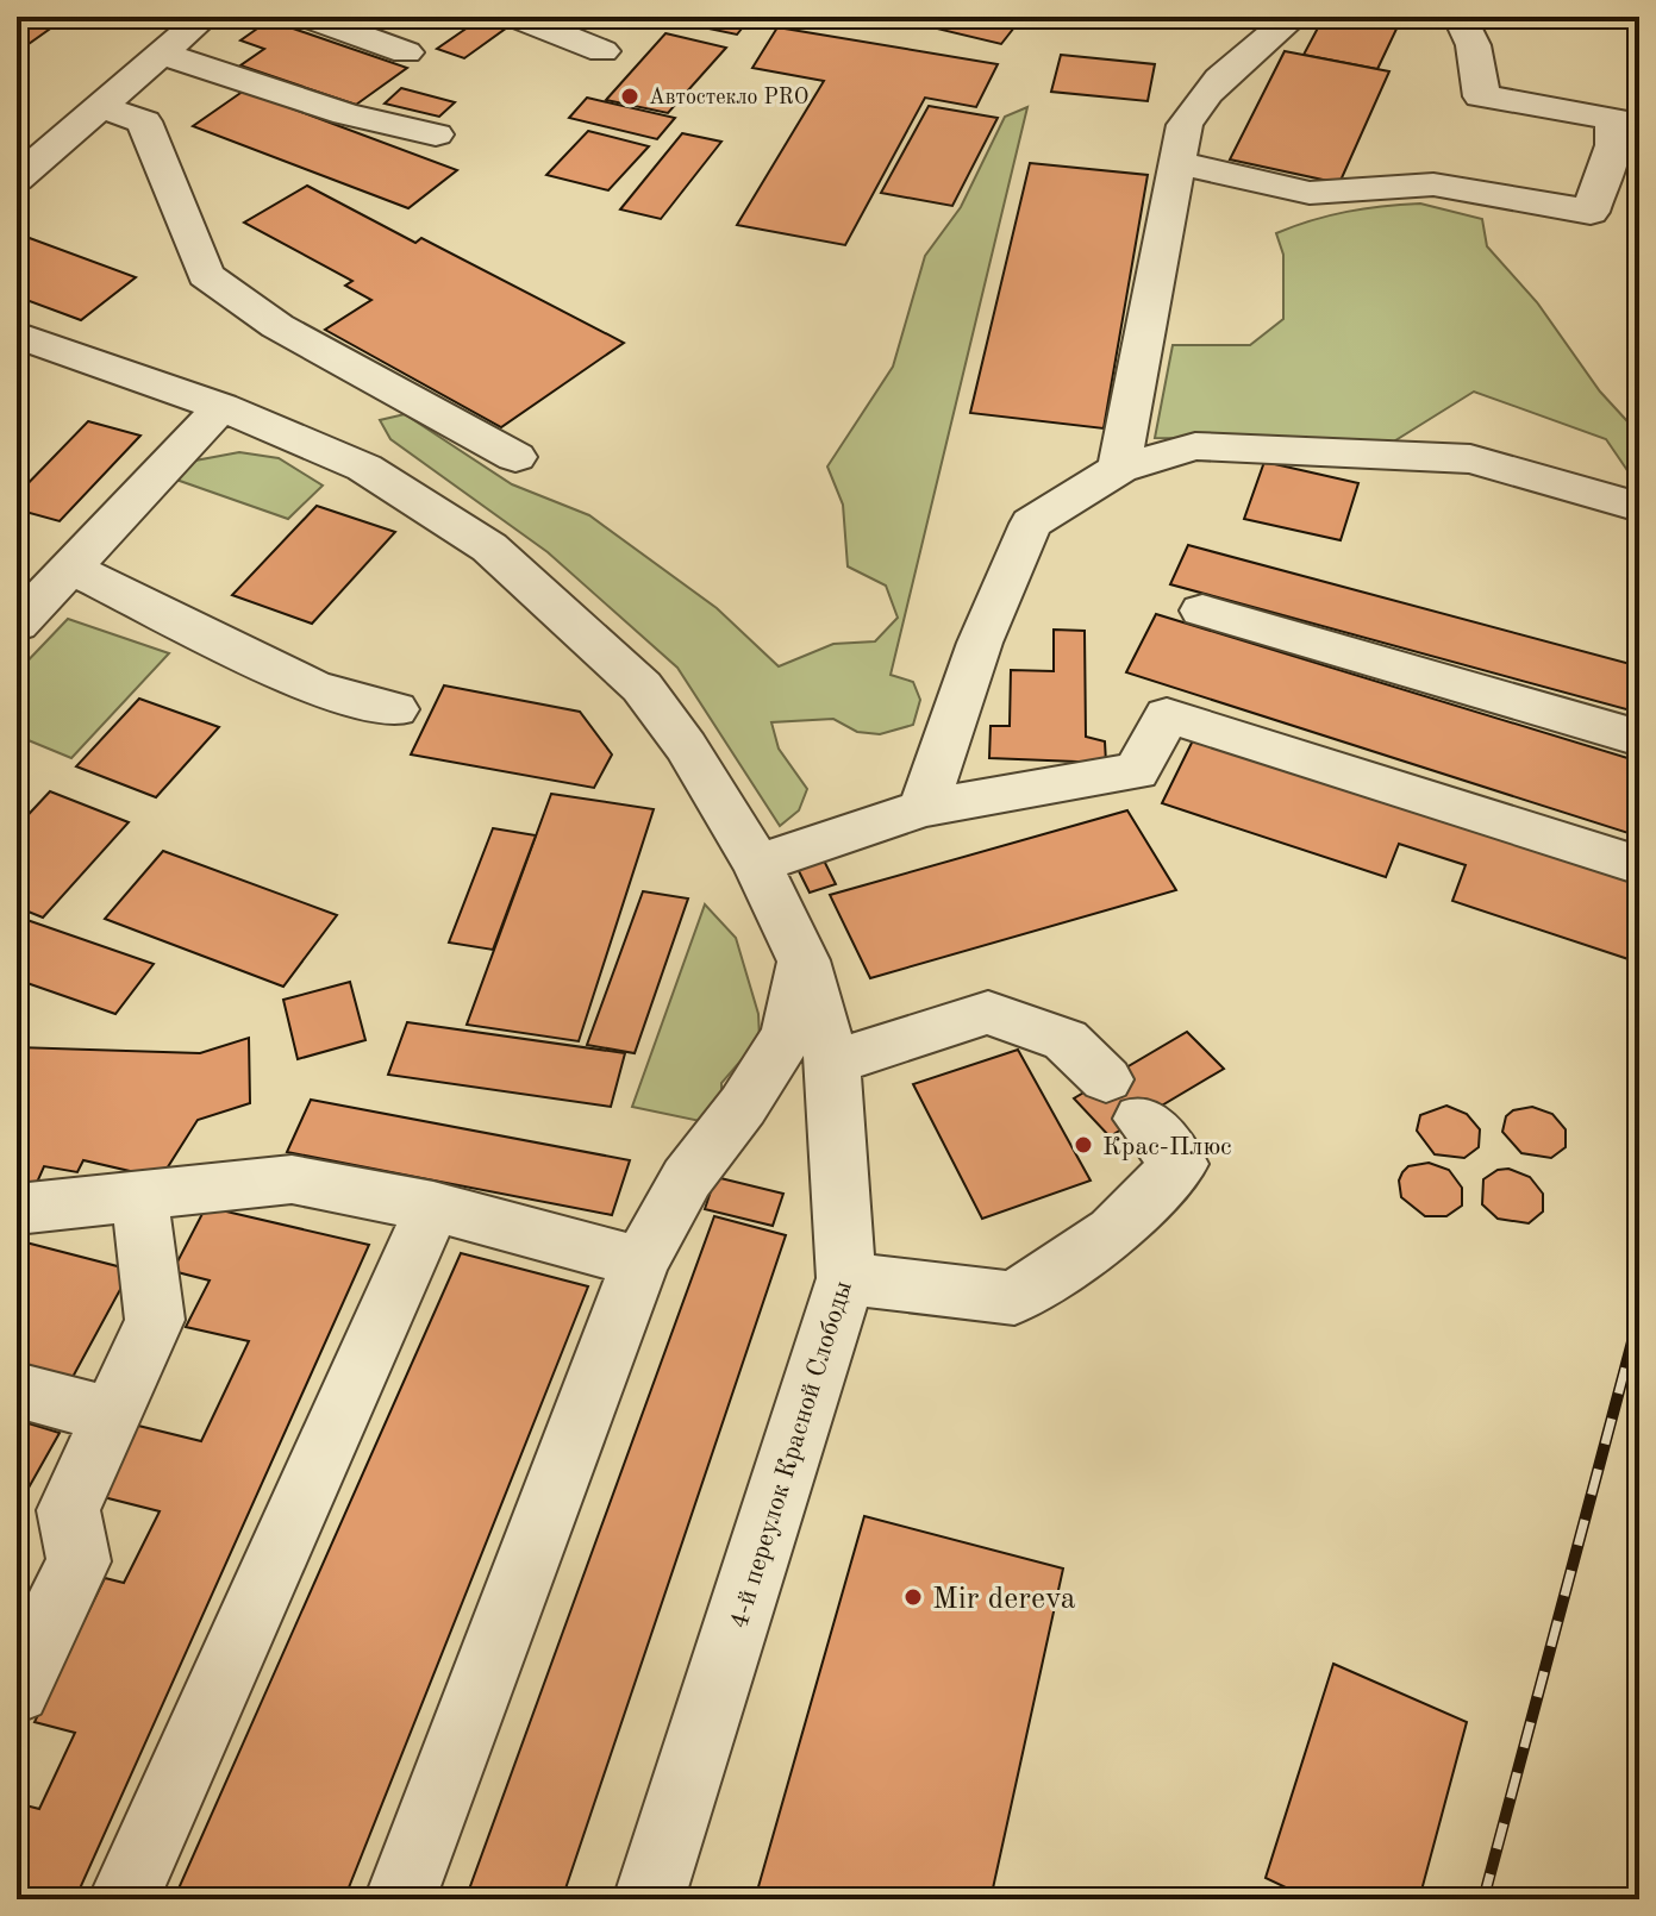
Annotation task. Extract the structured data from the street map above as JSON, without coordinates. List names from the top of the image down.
{
  "streets": {
    "street": ["4-й переулок Красной Слободы"]
  },
  "places": ["Автостекло PRO", "Крас-Плюс", "Mir dereva"]
}
